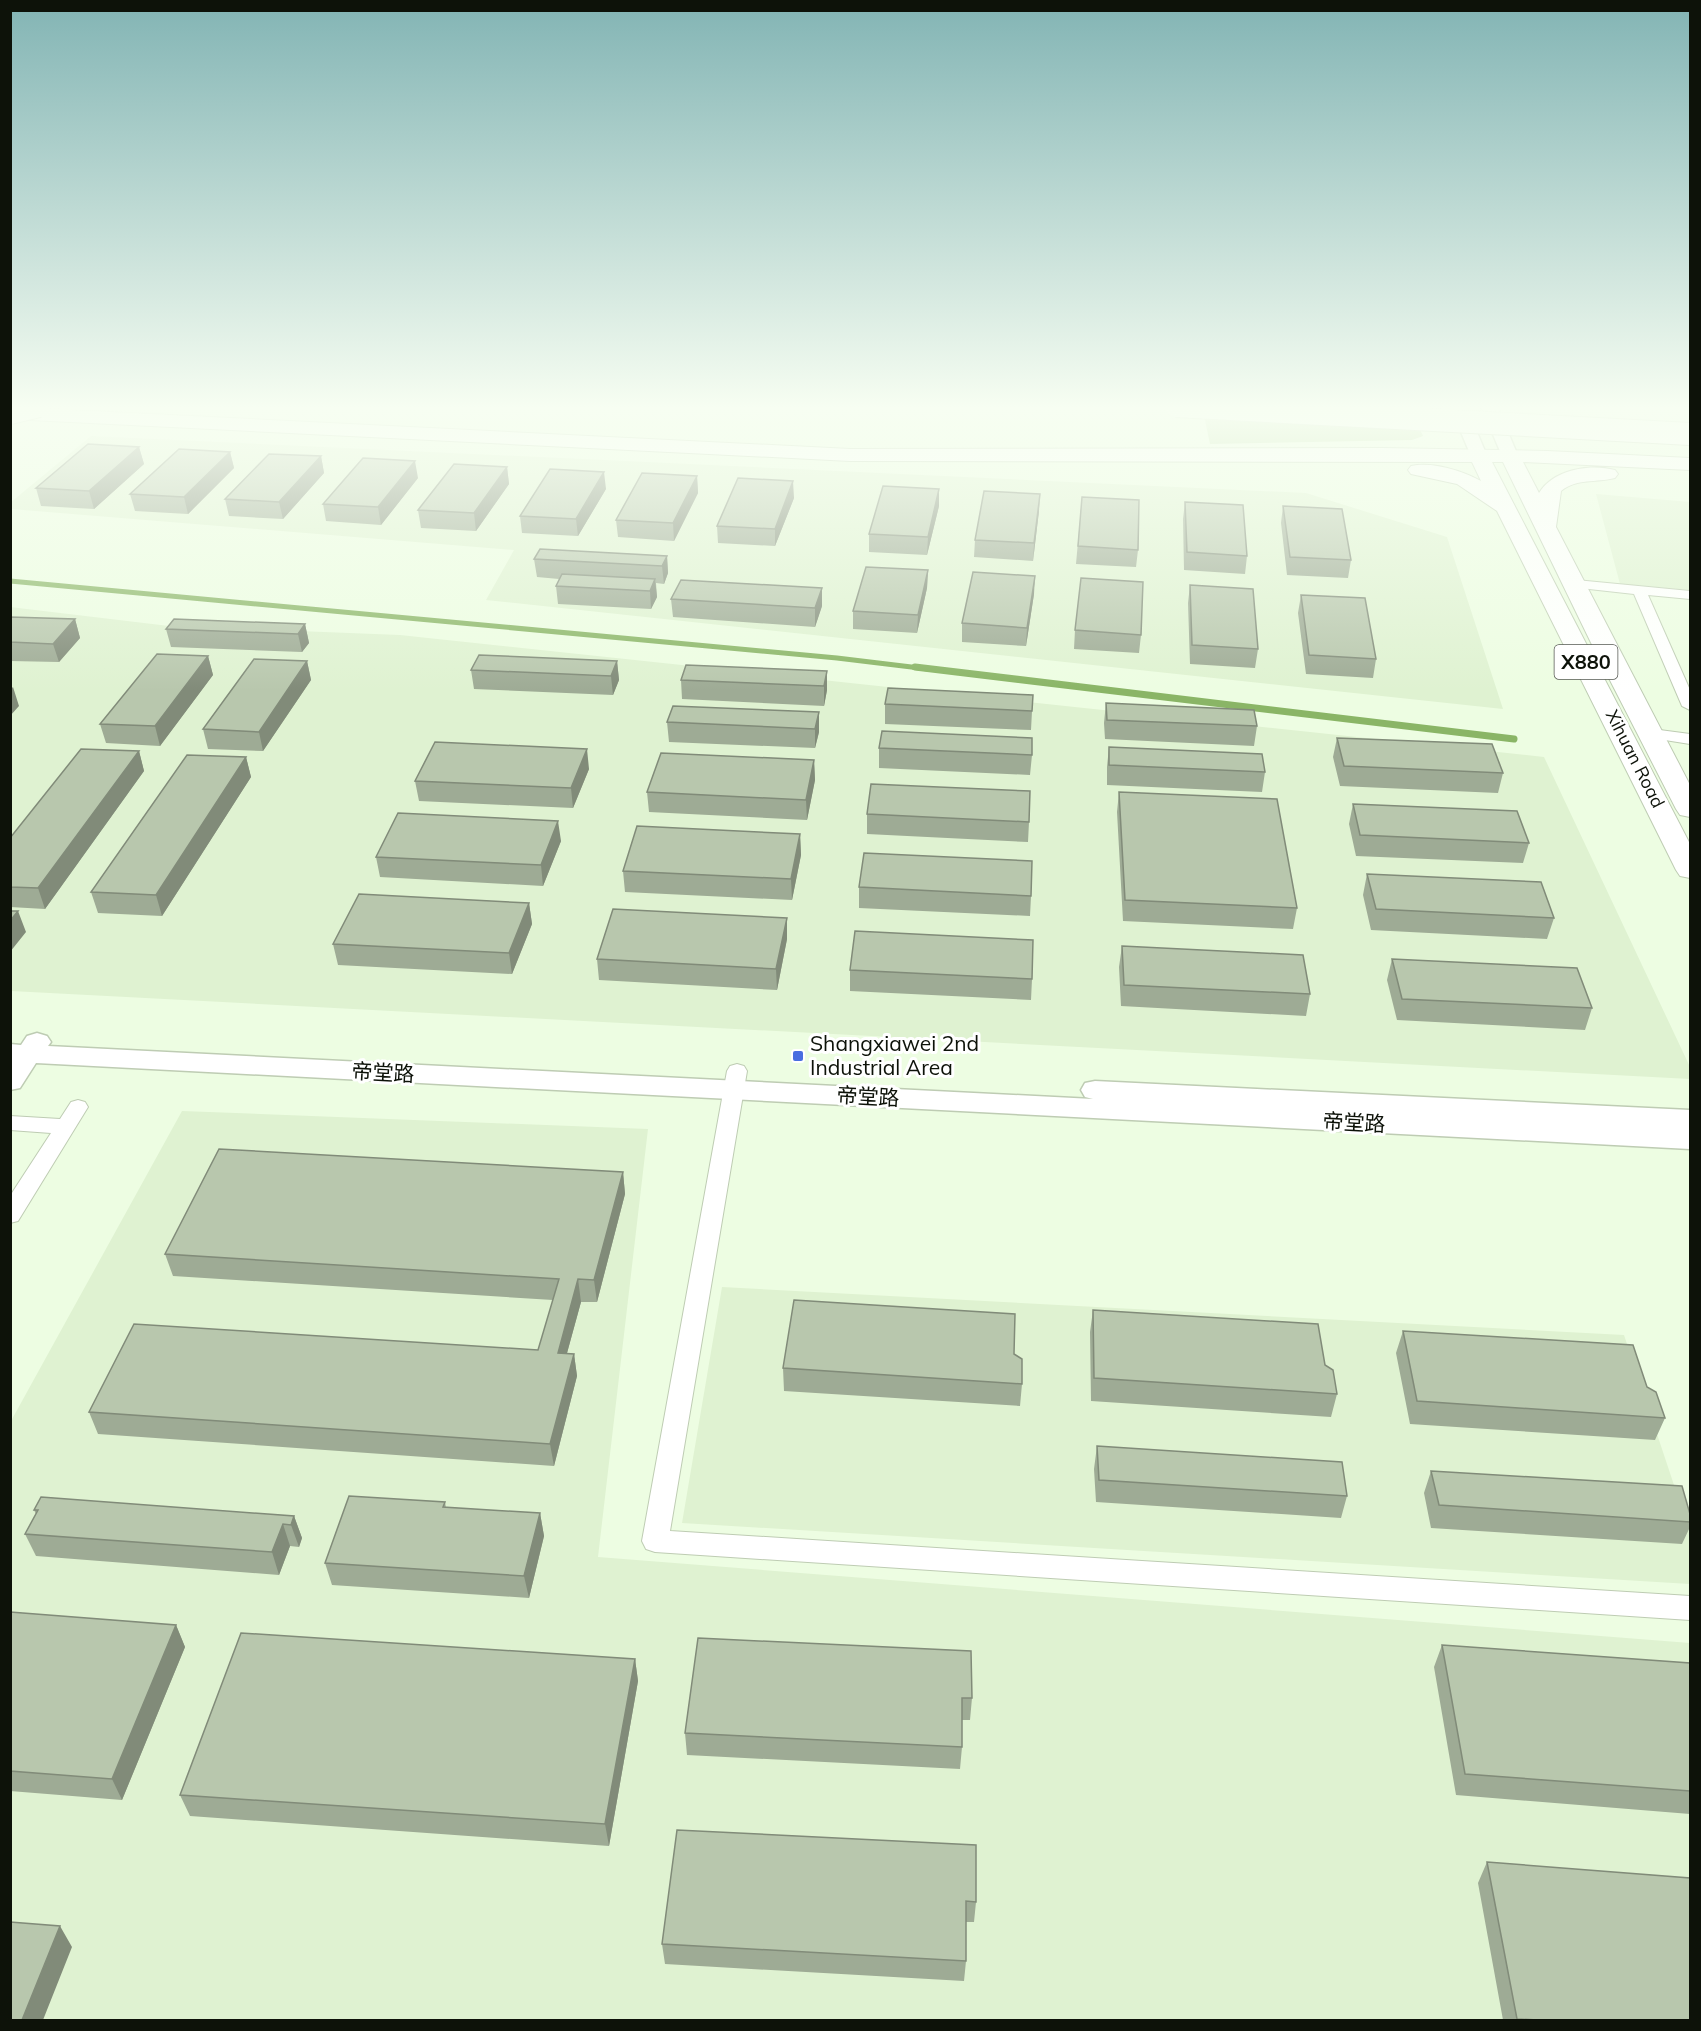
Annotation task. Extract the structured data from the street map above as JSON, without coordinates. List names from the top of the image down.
{
  "streets": {
    "main road": ["X880", "Xihuan Road"],
    "street": ["帝堂路"]
  },
  "places": {
    "transit": ["Shangxiawei 2nd Industrial Area"]
  }
}
